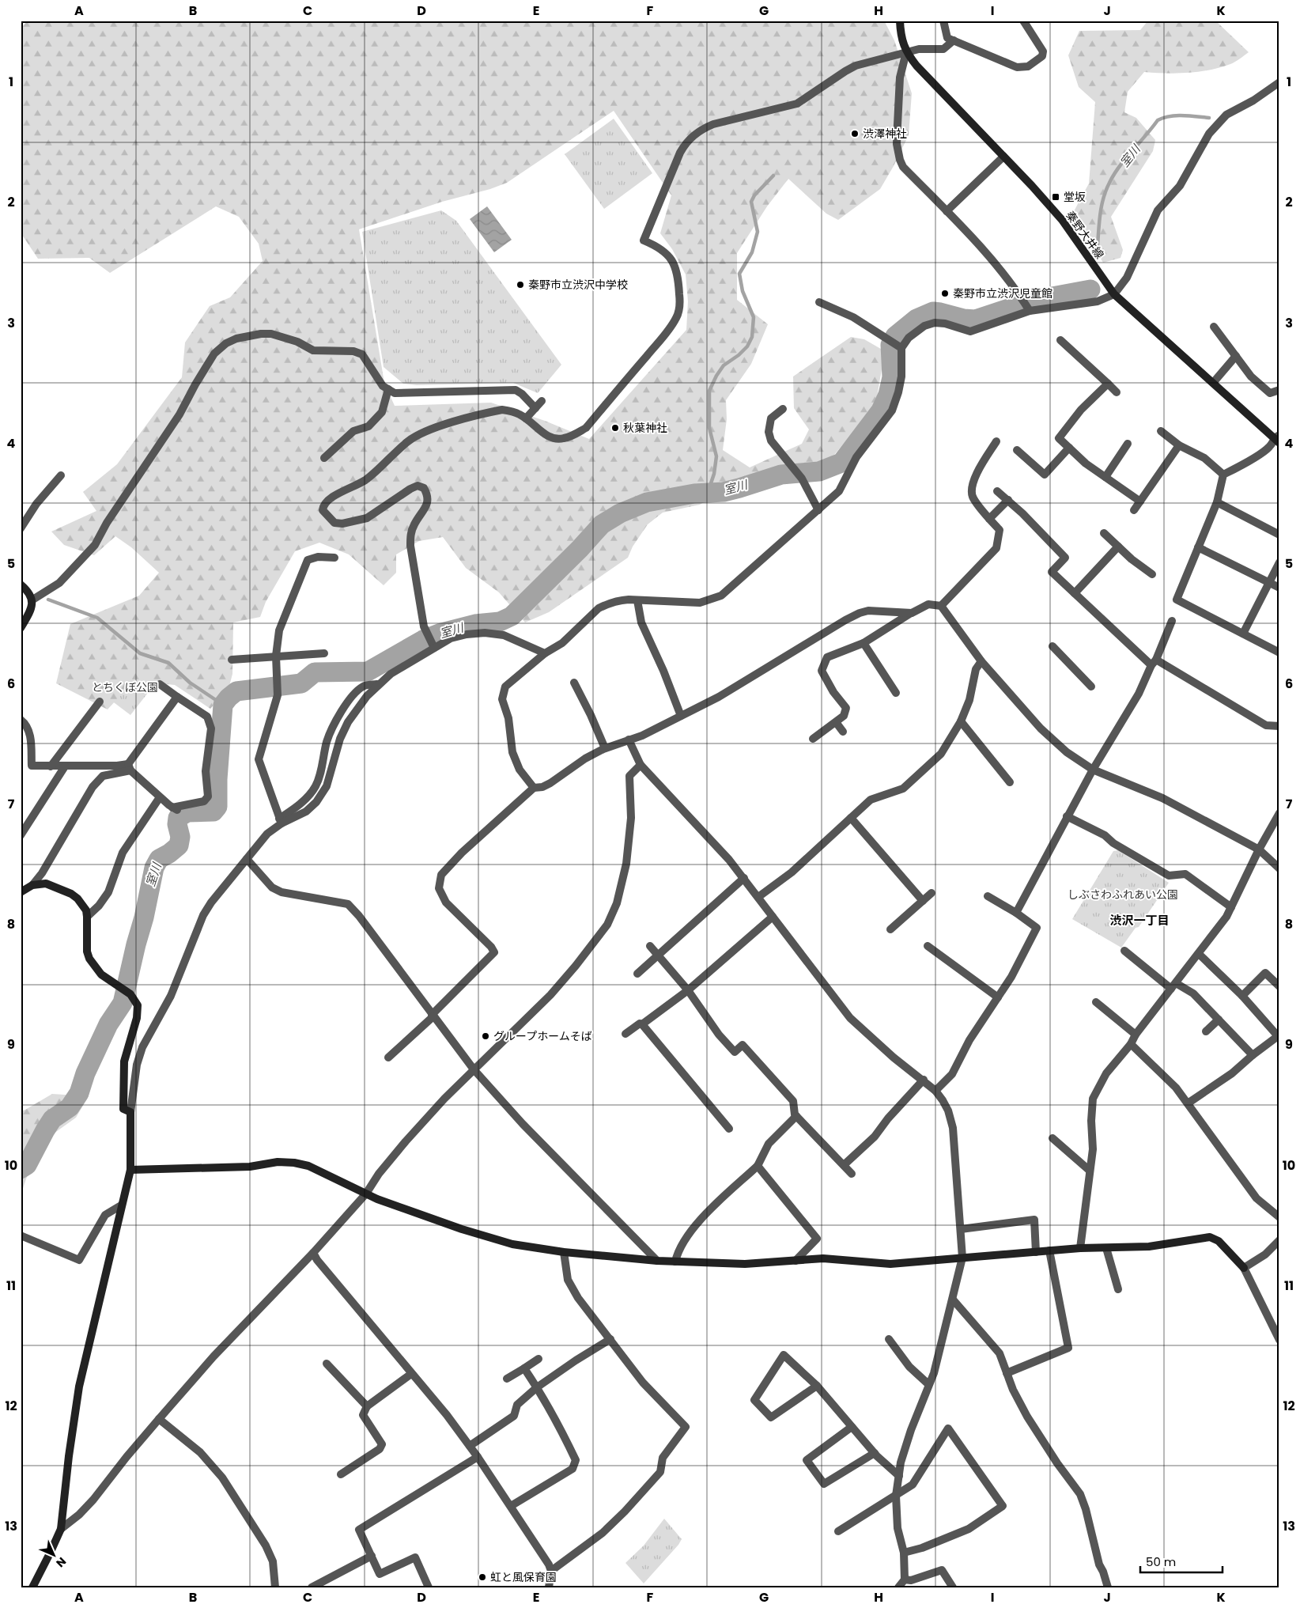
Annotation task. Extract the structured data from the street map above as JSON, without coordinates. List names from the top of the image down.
{
  "streets": {
    "street": ["秦野大井線"]
  },
  "districts": ["渋沢一丁目"],
  "water": ["室川"],
  "parks": ["とちくぼ公園", "しぶさわふれあい公園"],
  "places": {
    "other": [
      "渋澤神社",
      "秦野市立渋沢中学校",
      "秦野市立渋沢児童館",
      "秋葉神社",
      "グループホームそば",
      "虹と風保育園"
    ],
    "transit": ["堂坂"]
  },
  "scale_bar": "50 m",
  "north": "bottom right",
  "grid": {
    "columns": [
      "A",
      "B",
      "C",
      "D",
      "E",
      "F",
      "G",
      "H",
      "I",
      "J",
      "K"
    ],
    "rows": [
      "1",
      "2",
      "3",
      "4",
      "5",
      "6",
      "7",
      "8",
      "9",
      "10",
      "11",
      "12",
      "13"
    ]
  }
}
